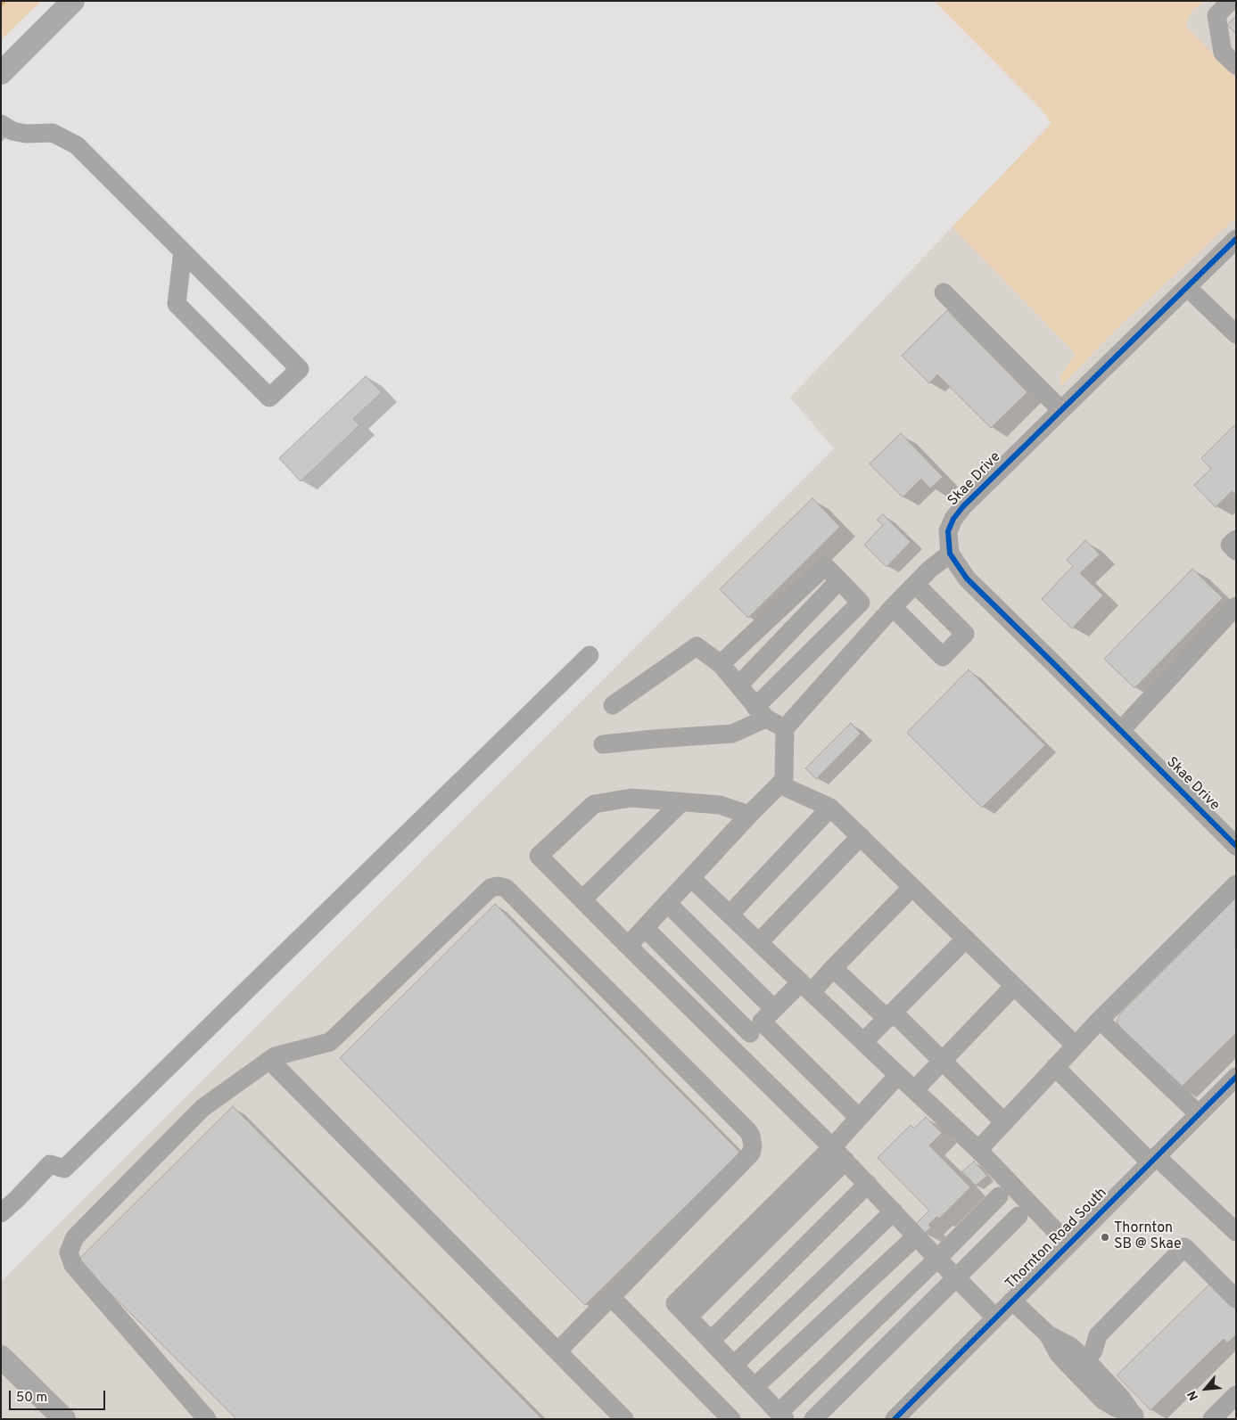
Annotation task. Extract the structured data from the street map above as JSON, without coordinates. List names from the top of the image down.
{
  "streets": {
    "street": ["Skae Drive", "Thornton Road South"]
  },
  "places": ["Thornton SB @ Skae"],
  "scale_bar": "50 m",
  "north": "bottom left"
}
